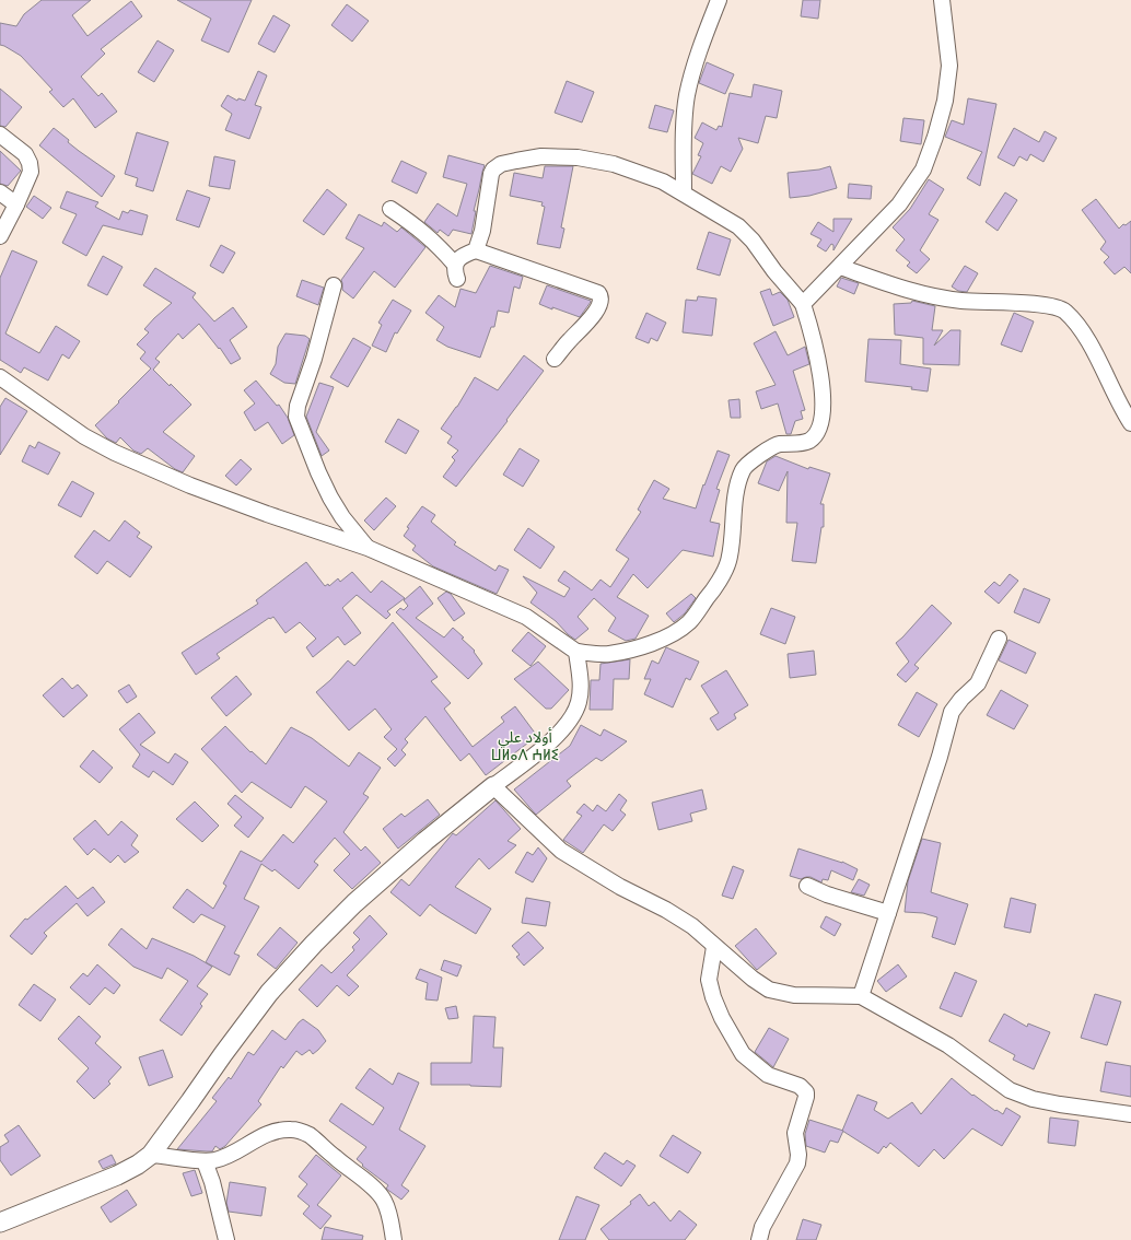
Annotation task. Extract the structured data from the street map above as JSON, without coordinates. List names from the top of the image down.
{
  "districts": ["أولاد علي ⵡⵍⴰⴷ ⵄⵍⵉ"]
}
